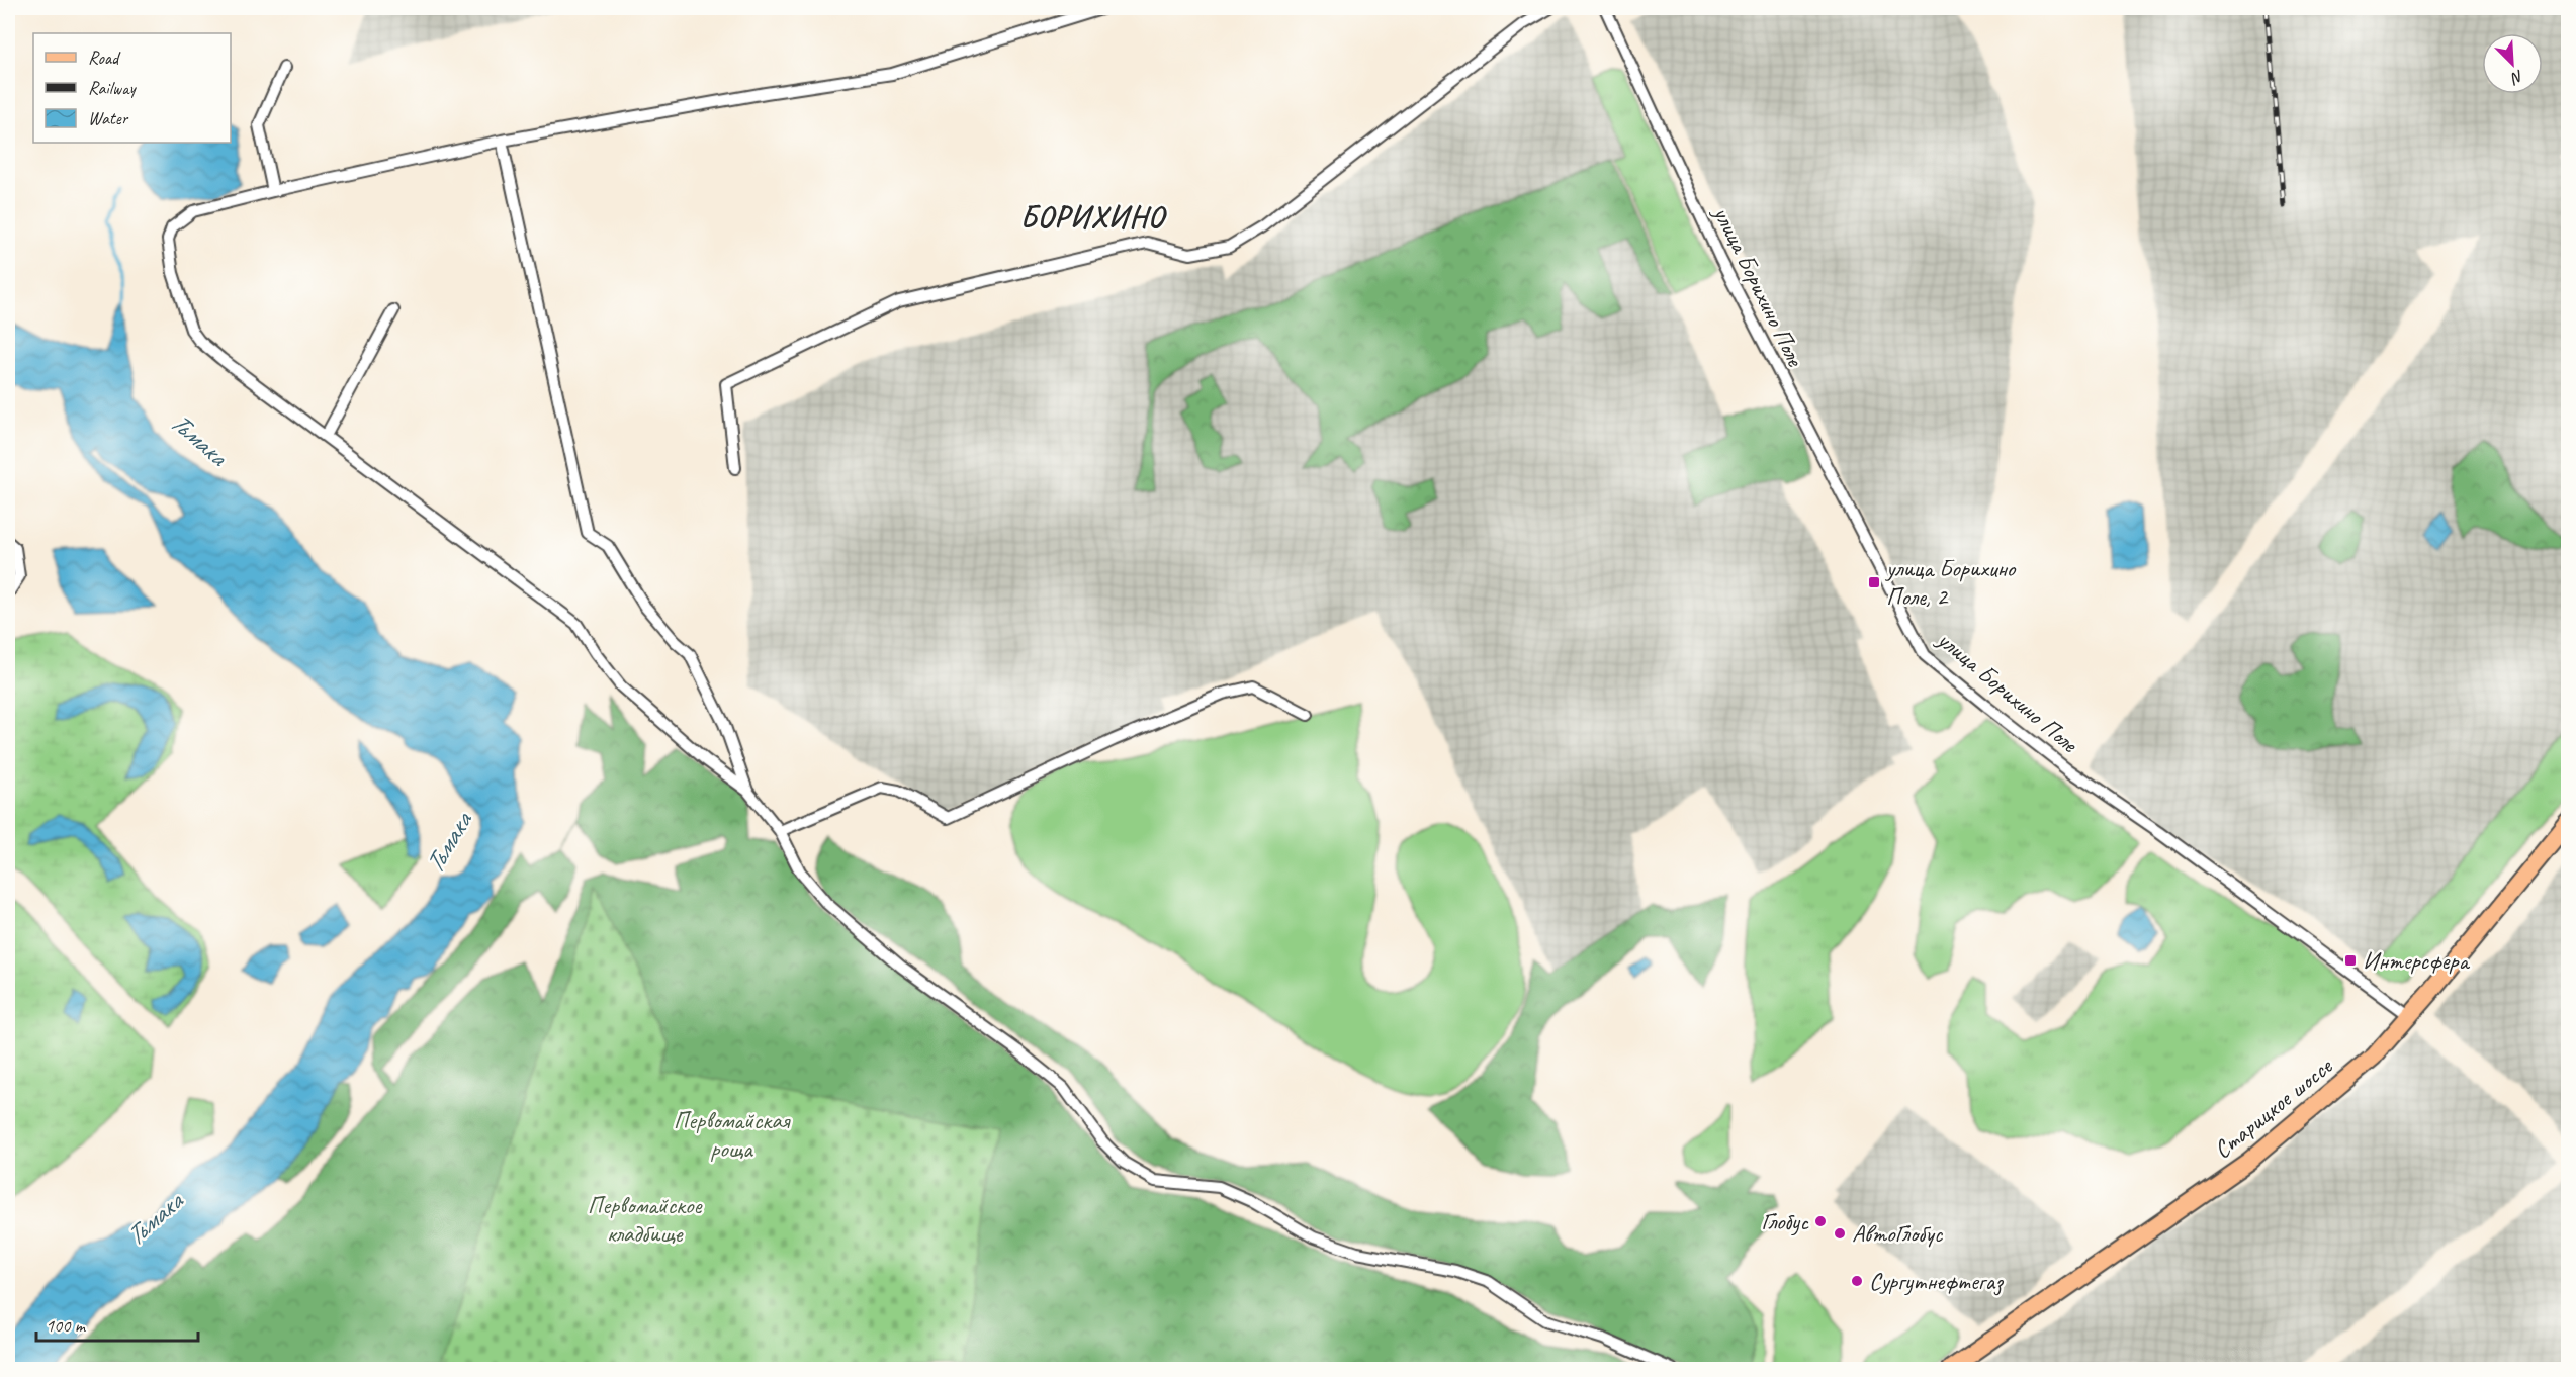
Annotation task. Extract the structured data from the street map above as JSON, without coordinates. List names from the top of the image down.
{
  "streets": {
    "main road": ["Старицкое шоссе"],
    "street": ["улица Борихино Поле"]
  },
  "crossings": [
    ["улица Борихино Поле", "Старицкое шоссе"]
  ],
  "districts": ["БОРИХИНО"],
  "water": ["Тьмака"],
  "parks": ["Первомайская роща", "Первомайское кладбище"],
  "places": {
    "transit": ["улица Борихино Поле, 2", "Интерсфера"],
    "other": ["Глобус", "АвтоГлобус", "Сургутнефтегаз"]
  },
  "legend": ["Road", "Railway", "Water"],
  "scale_bar": "100 m",
  "north": "bottom right"
}
